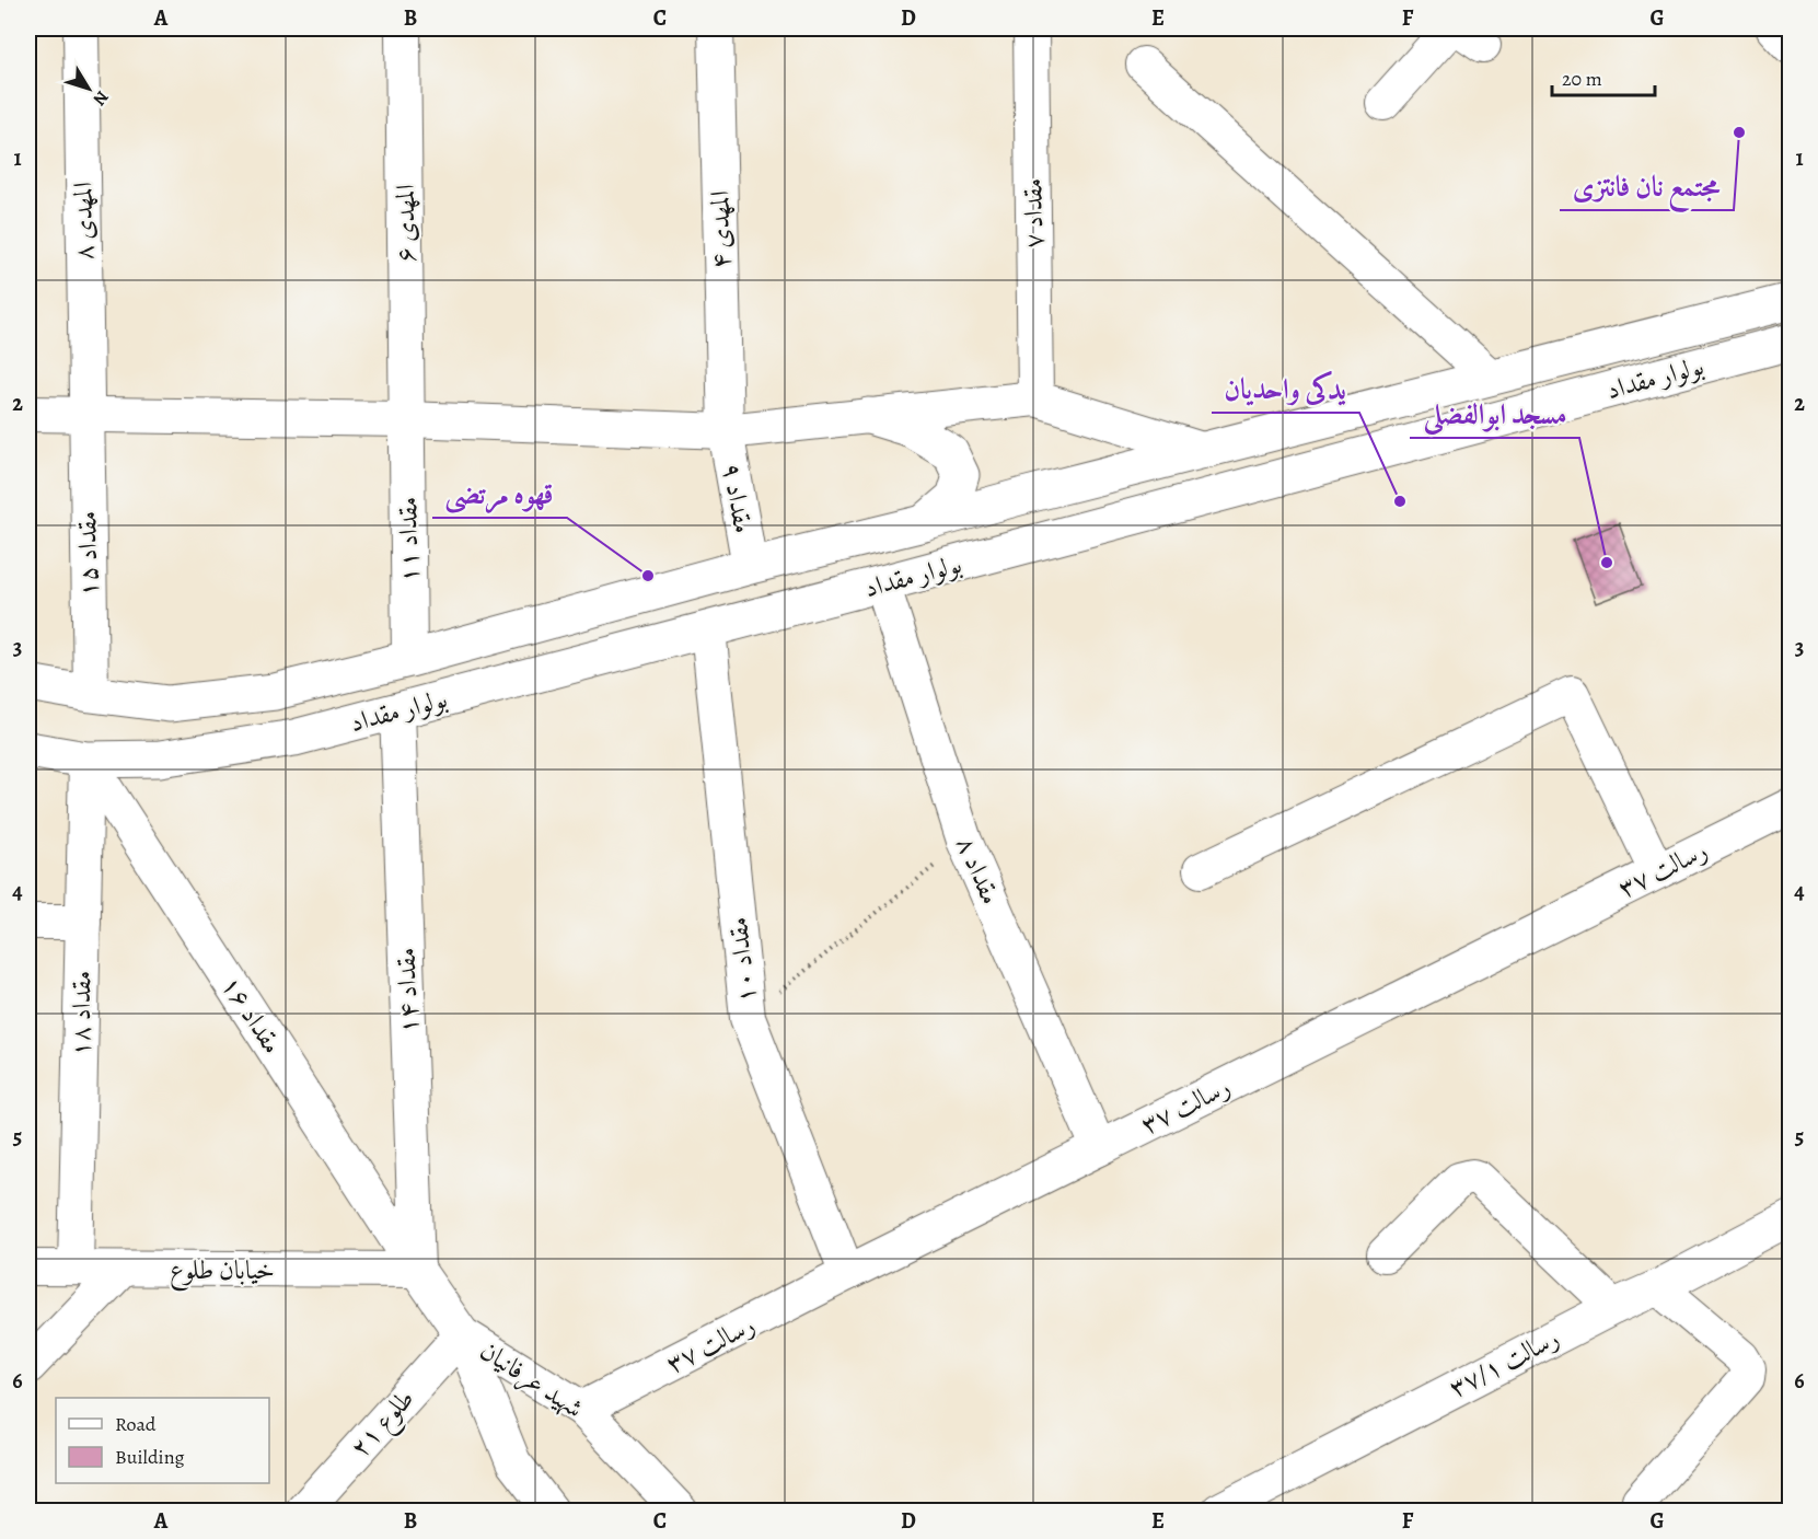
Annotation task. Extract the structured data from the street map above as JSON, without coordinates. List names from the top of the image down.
{
  "streets": {
    "main road": ["بولوار مقداد"],
    "street": [
      "مقداد ۷",
      "المهدی ۸",
      "المهدی ۶",
      "المهدی ۴",
      "مقداد ۹",
      "مقداد ۱۱",
      "مقداد ۱۵",
      "رسالت ۳۷",
      "مقداد ۸",
      "مقداد ۱۰",
      "مقداد ۱۴",
      "مقداد ۱۸",
      "مقداد ۱۶",
      "خیابان طلوع",
      "رسالت ۳۷/۱",
      "شهید عرفانیان",
      "طلوع ۲۱"
    ]
  },
  "crossings": [
    ["المهدی ۸", "مقداد ۱۵"],
    ["المهدی ۶", "مقداد ۱۱"],
    ["المهدی ۴", "مقداد ۹"],
    ["بولوار مقداد", "مقداد ۹"],
    ["بولوار مقداد", "مقداد ۱۱"],
    ["بولوار مقداد", "مقداد ۱۵"],
    ["بولوار مقداد", "مقداد ۸"],
    ["بولوار مقداد", "مقداد ۱۰"],
    ["بولوار مقداد", "مقداد ۱۴"],
    ["بولوار مقداد", "مقداد ۱۸"],
    ["بولوار مقداد", "مقداد ۱۶"],
    ["رسالت ۳۷", "مقداد ۸"],
    ["رسالت ۳۷", "مقداد ۱۰"],
    ["رسالت ۳۷", "شهید عرفانیان"],
    ["مقداد ۱۴", "مقداد ۱۶"],
    ["مقداد ۱۴", "خیابان طلوع"],
    ["مقداد ۱۴", "شهید عرفانیان"],
    ["مقداد ۱۸", "مقداد ۱۶"],
    ["مقداد ۱۸", "خیابان طلوع"],
    ["مقداد ۱۶", "خیابان طلوع"],
    ["مقداد ۱۶", "شهید عرفانیان"],
    ["خیابان طلوع", "شهید عرفانیان"],
    ["شهید عرفانیان", "طلوع ۲۱"]
  ],
  "places": [
    "مجتمع نان فانتزی",
    "یدکی واحدیان",
    "مسجد ابوالفضلی",
    "قهوه مرتضی"
  ],
  "legend": ["Road", "Building"],
  "scale_bar": "20 m",
  "north": "bottom right",
  "grid": {
    "columns": [
      "A",
      "B",
      "C",
      "D",
      "E",
      "F",
      "G"
    ],
    "rows": [
      "1",
      "2",
      "3",
      "4",
      "5",
      "6"
    ]
  }
}
